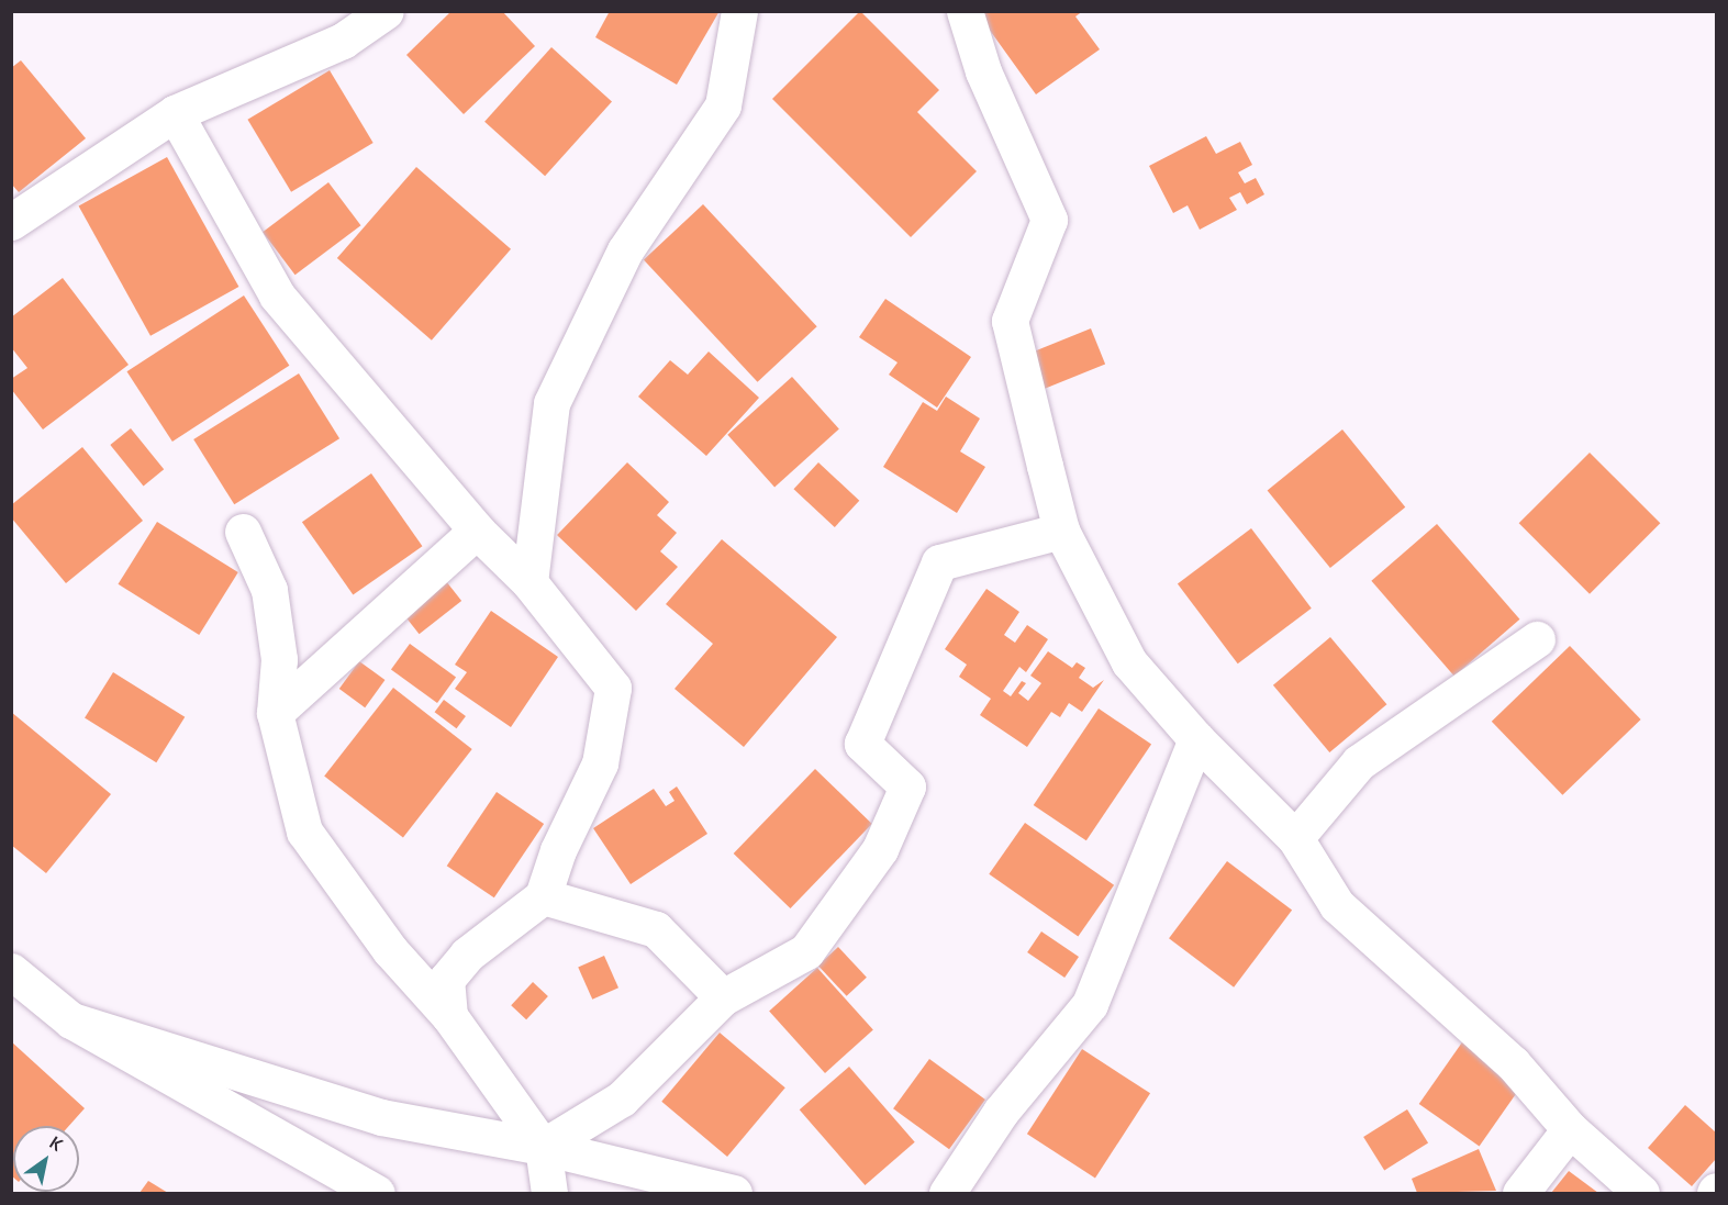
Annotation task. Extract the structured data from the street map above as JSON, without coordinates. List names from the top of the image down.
{
  "north": "top right"
}
